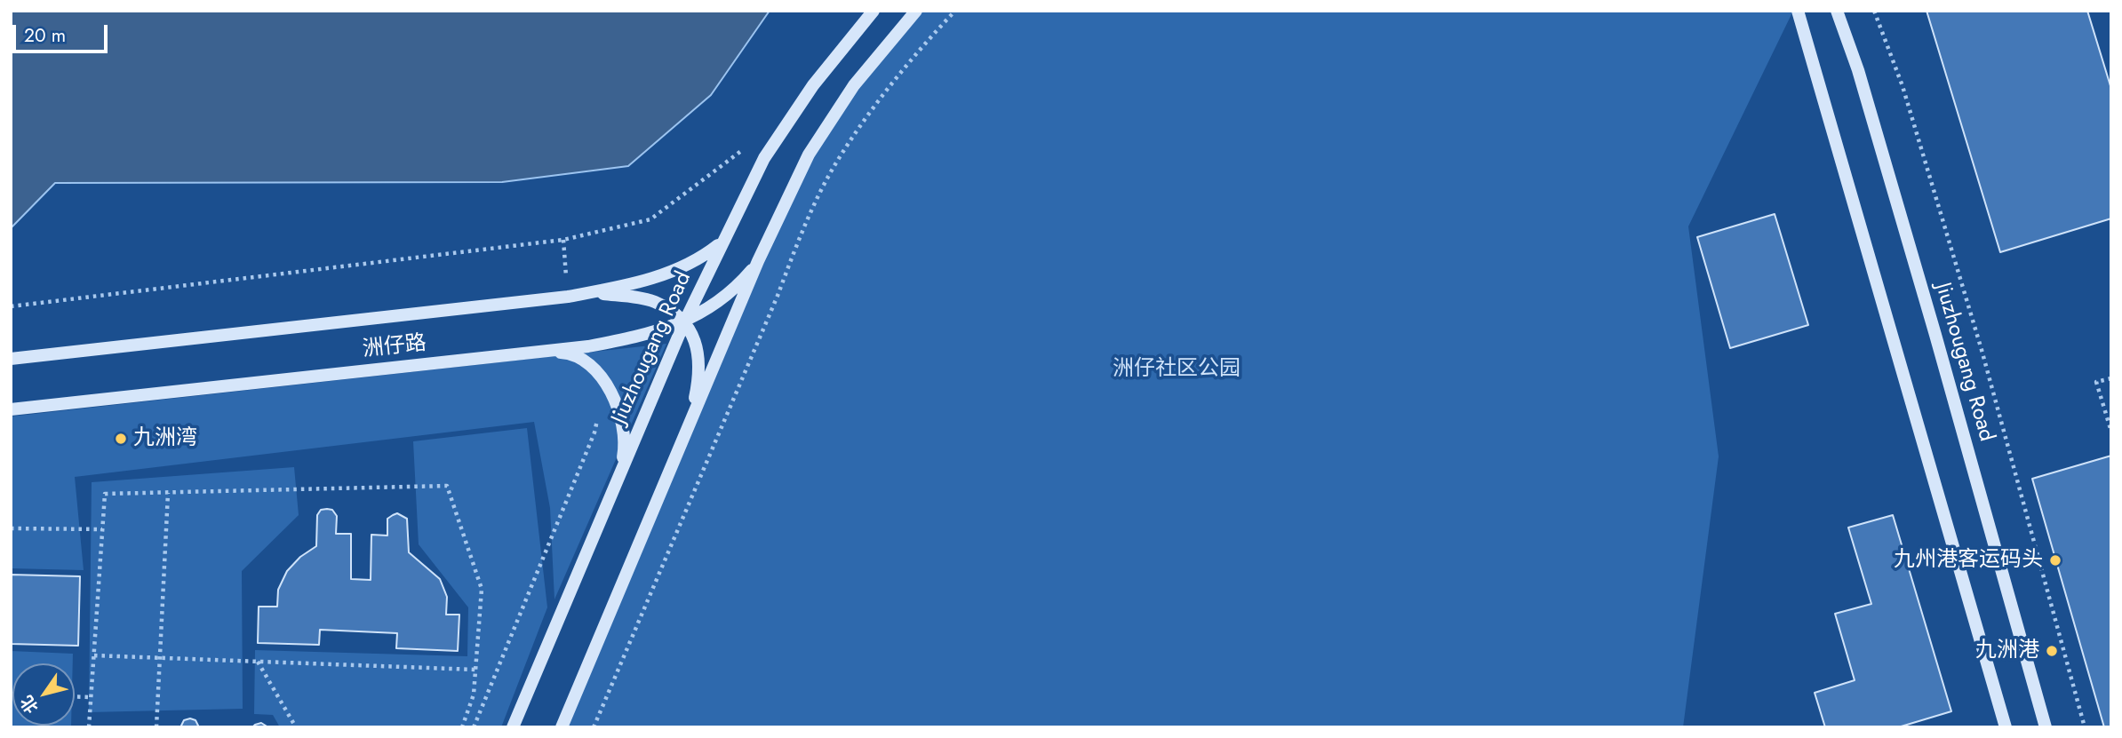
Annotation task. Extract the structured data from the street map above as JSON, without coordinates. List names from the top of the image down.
{
  "streets": {
    "street": ["洲仔路", "Jiuzhougang Road"]
  },
  "crossings": [
    ["洲仔路", "Jiuzhougang Road"]
  ],
  "parks": ["洲仔社区公园"],
  "places": ["九洲湾", "九州港客运码头", "九洲港"],
  "scale_bar": "20 m",
  "north": "bottom left"
}
